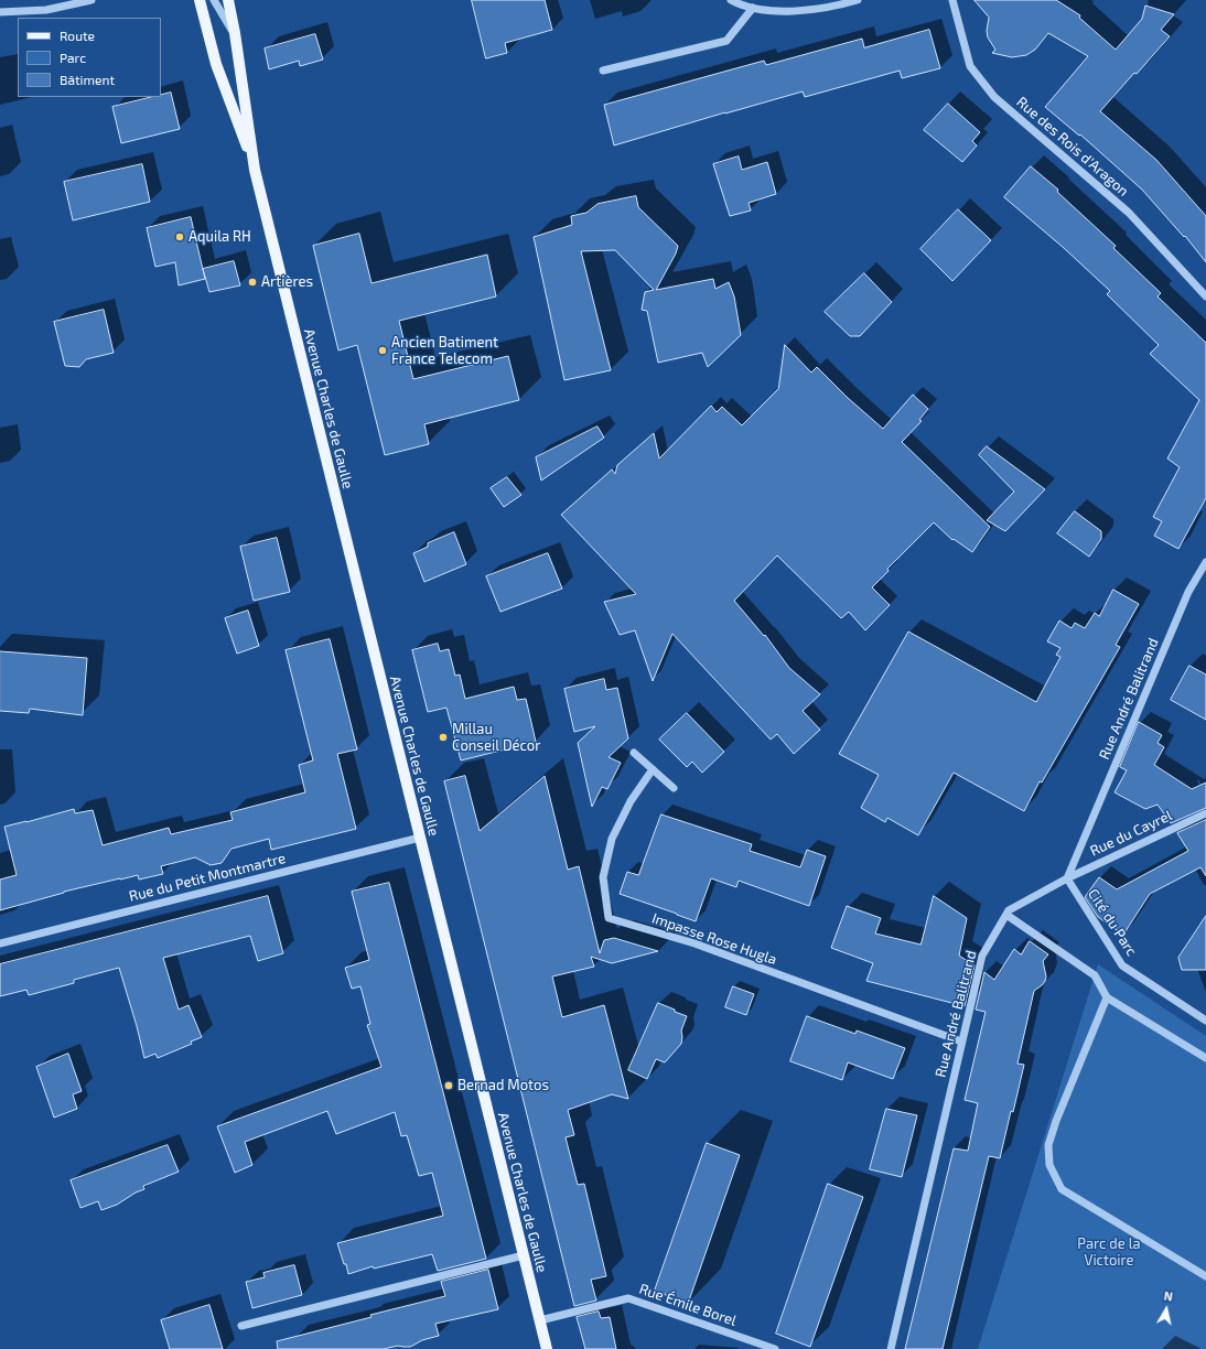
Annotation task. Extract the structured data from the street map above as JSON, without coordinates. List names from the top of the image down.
{
  "streets": {
    "main road": ["Avenue Charles de Gaulle"],
    "street": [
      "Rue des Rois d'Aragon",
      "Rue André Balitrand",
      "Rue du Cayrel",
      "Rue du Petit Montmartre",
      "Cité du Parc",
      "Impasse Rose Hugla",
      "Rue Émile Borel"
    ]
  },
  "crossings": [
    ["Avenue Charles de Gaulle", "Rue du Petit Montmartre"],
    ["Avenue Charles de Gaulle", "Rue Émile Borel"],
    ["Rue André Balitrand", "Rue du Cayrel"],
    ["Rue André Balitrand", "Cité du Parc"],
    ["Rue André Balitrand", "Impasse Rose Hugla"],
    ["Rue du Cayrel", "Cité du Parc"]
  ],
  "parks": ["Parc de la Victoire"],
  "places": [
    "Aquila RH",
    "Artières",
    "Ancien Batiment France Telecom",
    "Millau Conseil Décor",
    "Bernad Motos"
  ],
  "legend": ["Route", "Parc", "Bâtiment"],
  "north": "top"
}
